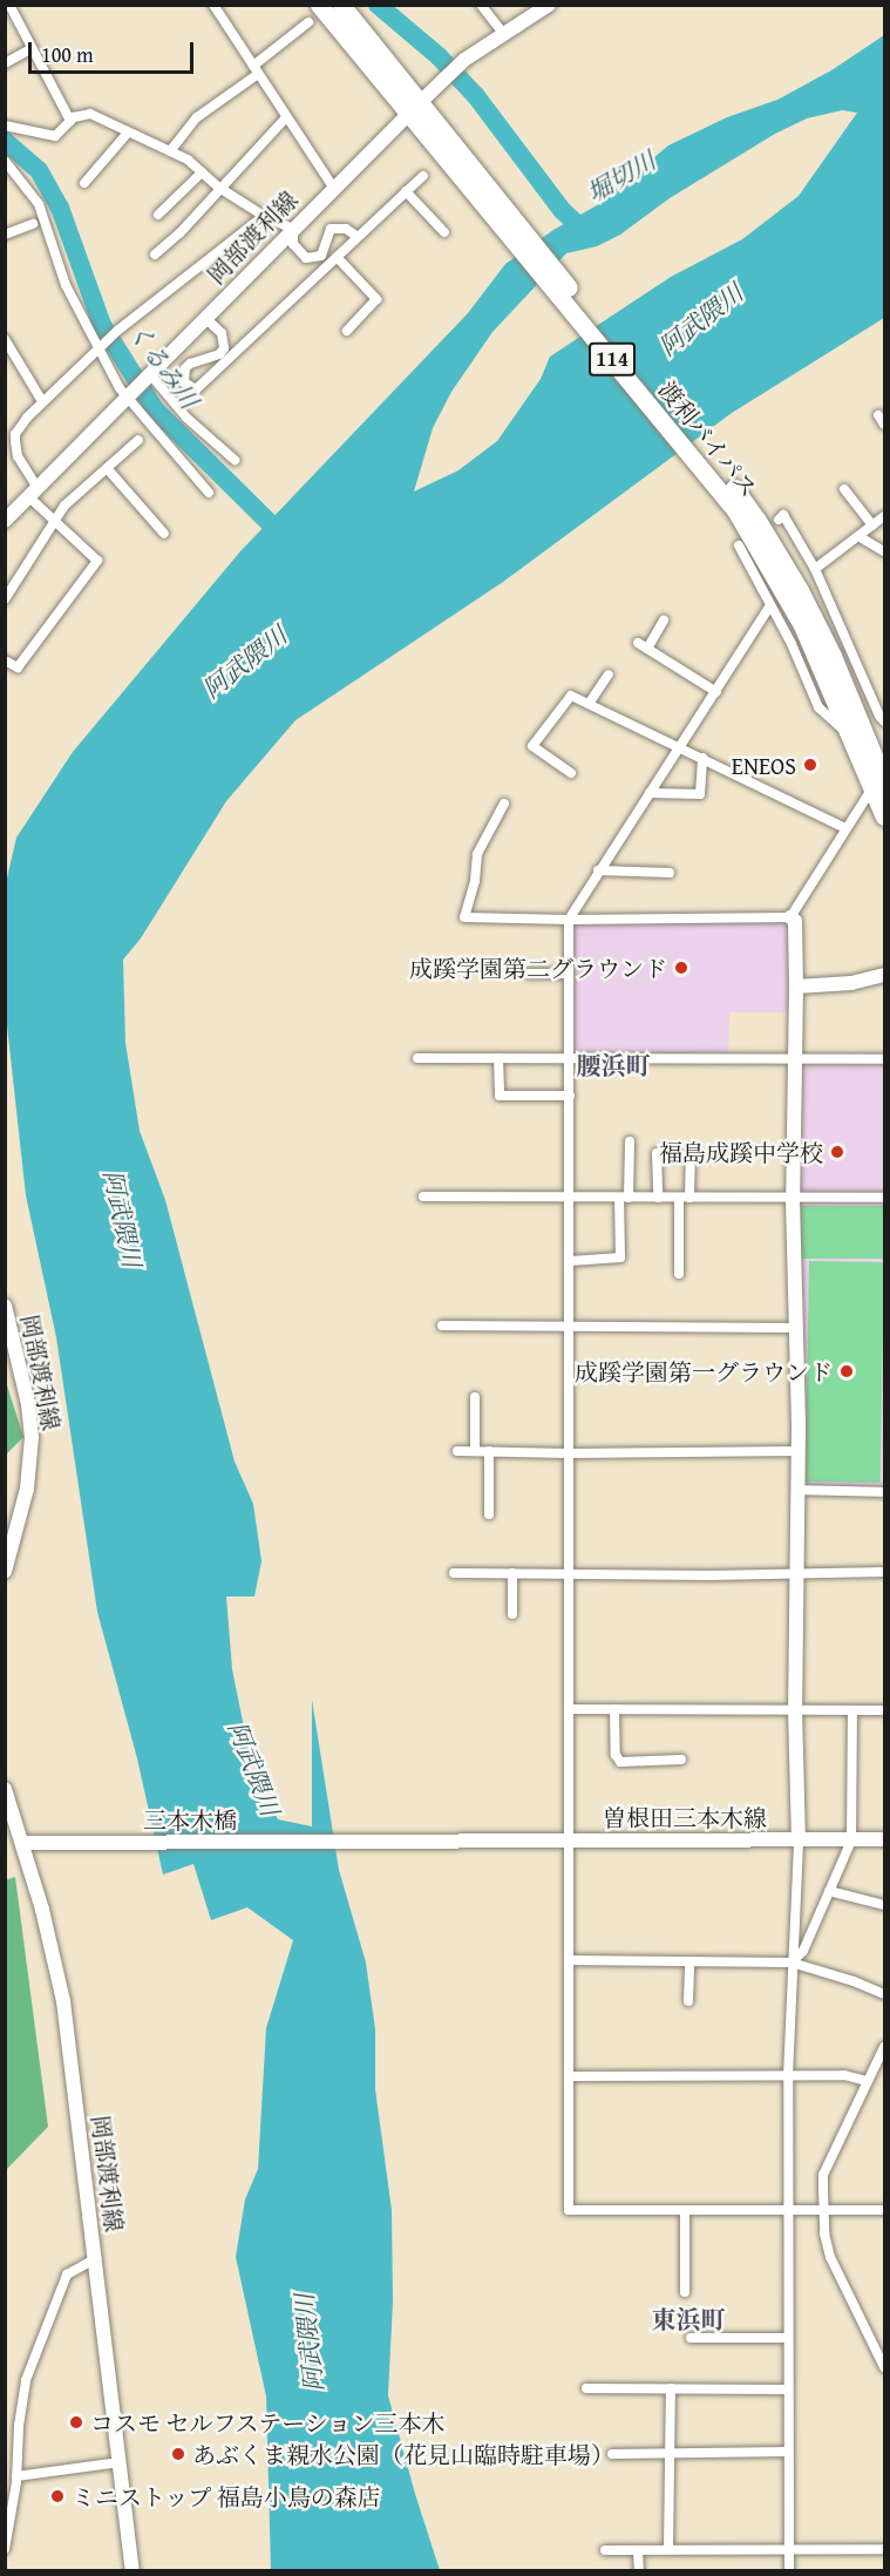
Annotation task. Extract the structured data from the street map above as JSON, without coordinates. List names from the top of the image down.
{
  "streets": {
    "highway": ["114", "渡利バイパス"],
    "street": ["岡部渡利線", "曽根田三本木線", "三本木橋"]
  },
  "crossings": [
    ["岡部渡利線", "渡利バイパス"],
    ["岡部渡利線", "三本木橋"],
    ["曽根田三本木線", "三本木橋"]
  ],
  "districts": ["腰浜町", "東浜町"],
  "water": ["堀切川", "阿武隈川", "くるみ川"],
  "places": [
    "ENEOS",
    "成蹊学園第二グラウンド",
    "福島成蹊中学校",
    "成蹊学園第一グラウンド",
    "コスモ セルフステーション三本木",
    "あぶくま親水公園（花見山臨時駐車場）",
    "ミニストップ 福島小鳥の森店"
  ],
  "scale_bar": "100 m"
}
